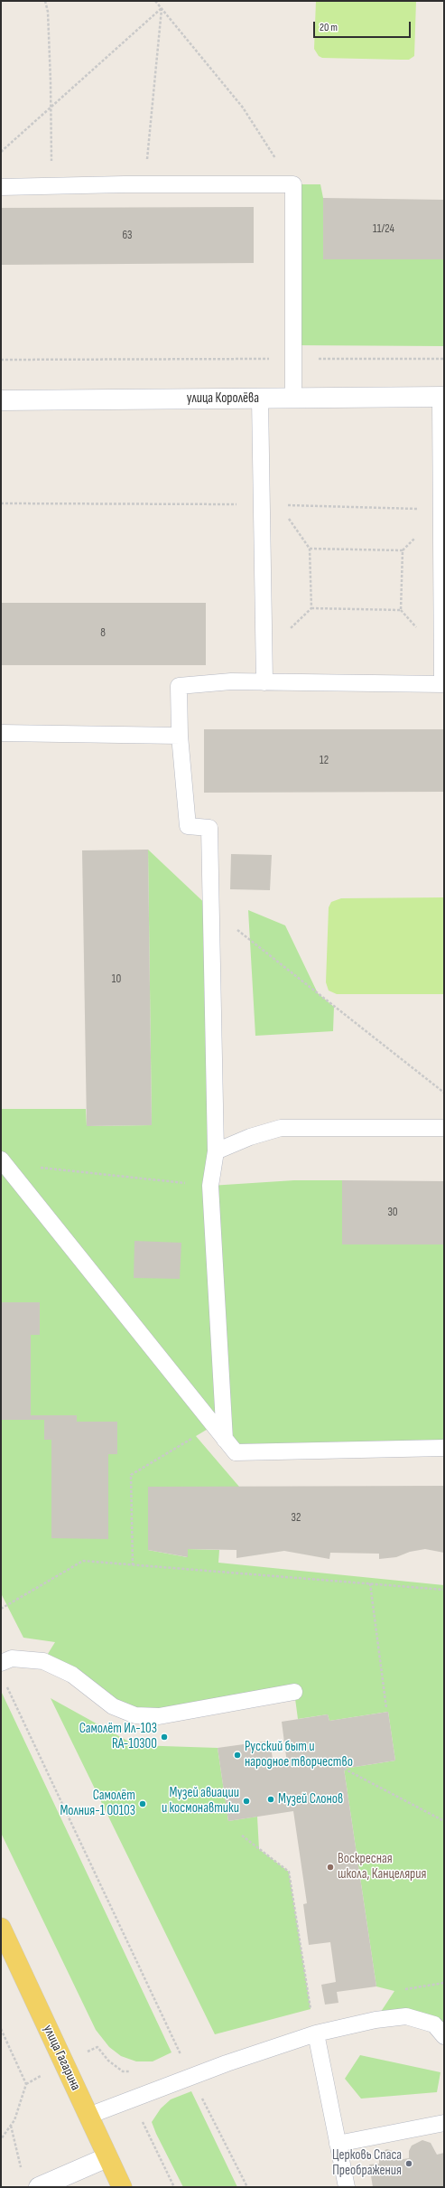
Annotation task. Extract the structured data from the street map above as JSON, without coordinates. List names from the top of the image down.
{
  "streets": {
    "main road": ["улица Королёва", "улица Гагарина"]
  },
  "places": [
    "Самолёт Ил-103 RA-10300",
    "Русский быт и народное творчество",
    "Музей Слонов",
    "Музей авиации и космонавтики",
    "Самолёт Молния-1 00103",
    "Воскресная школа, Канцелярия",
    "Церковь Спаса Преображения"
  ],
  "house_numbers": [
    "11/24",
    "63",
    "8",
    "12",
    "10",
    "30",
    "32"
  ],
  "scale_bar": "20 m"
}
